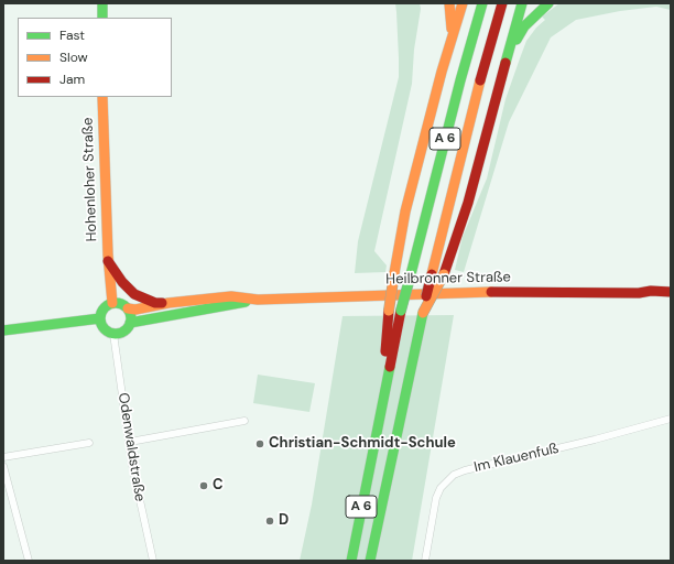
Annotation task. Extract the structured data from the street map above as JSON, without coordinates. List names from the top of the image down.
{
  "streets": {
    "main road": ["A 6", "Hohenloher Straße", "Heilbronner Straße"],
    "street": ["Odenwaldstraße", "Im Klauenfuß"]
  },
  "crossings": [
    ["Hohenloher Straße", "Heilbronner Straße"],
    ["Hohenloher Straße", "Odenwaldstraße"],
    ["Heilbronner Straße", "Odenwaldstraße"]
  ],
  "places": ["Christian-Schmidt-Schule", "C", "D"],
  "legend": ["Fast", "Slow", "Jam"]
}
